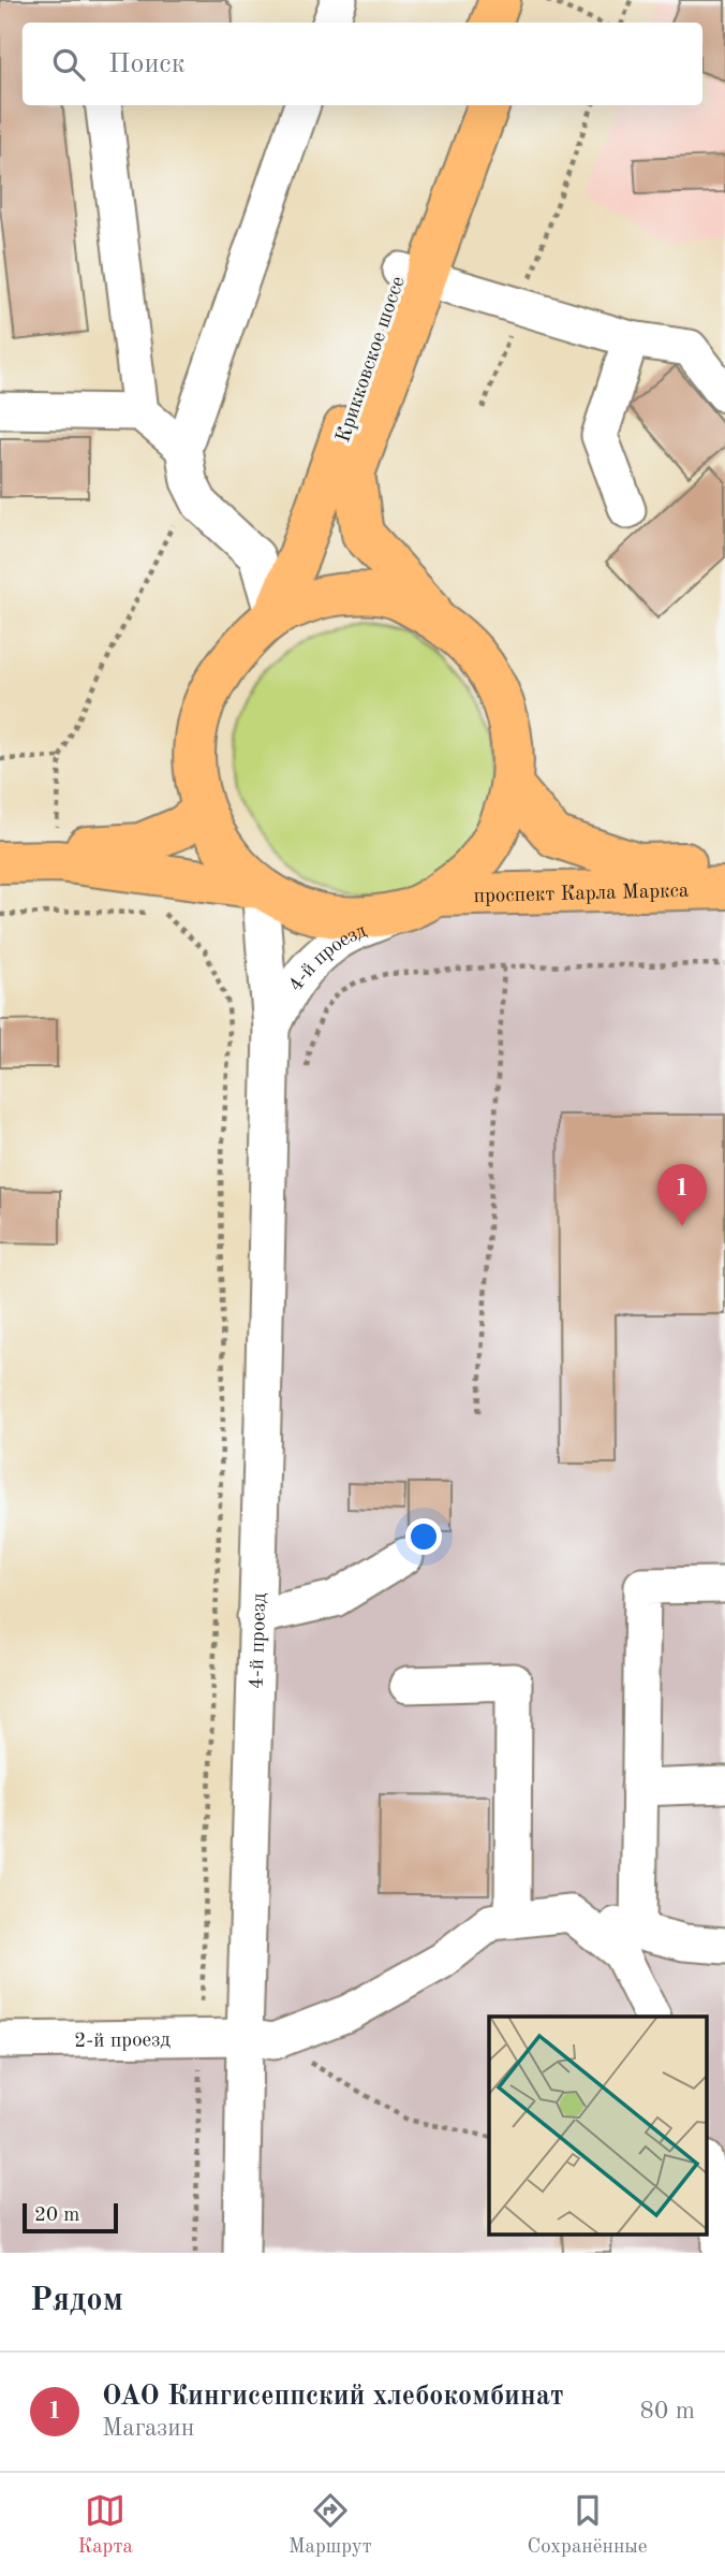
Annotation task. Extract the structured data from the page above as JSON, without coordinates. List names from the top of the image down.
{
  "streets": {
    "main road": ["Крикковское шоссе", "проспект Карла Маркса"],
    "street": ["4-й проезд", "2-й проезд"]
  },
  "crossings": [
    ["Крикковское шоссе", "проспект Карла Маркса"],
    ["проспект Карла Маркса", "4-й проезд"],
    ["4-й проезд", "2-й проезд"]
  ],
  "scale_bar": "20 m",
  "page": {
    "search": "Поиск",
    "pins": "1",
    "scale": "20 m",
    "heading": "Рядом",
    "list": [
      {
        "mark": "1",
        "name": "ОАО Кингисеппский хлебокомбинат",
        "note": "Магазин",
        "value": "80 m"
      }
    ],
    "nav": ["Карта", "Маршрут", "Сохранённые"]
  }
}
